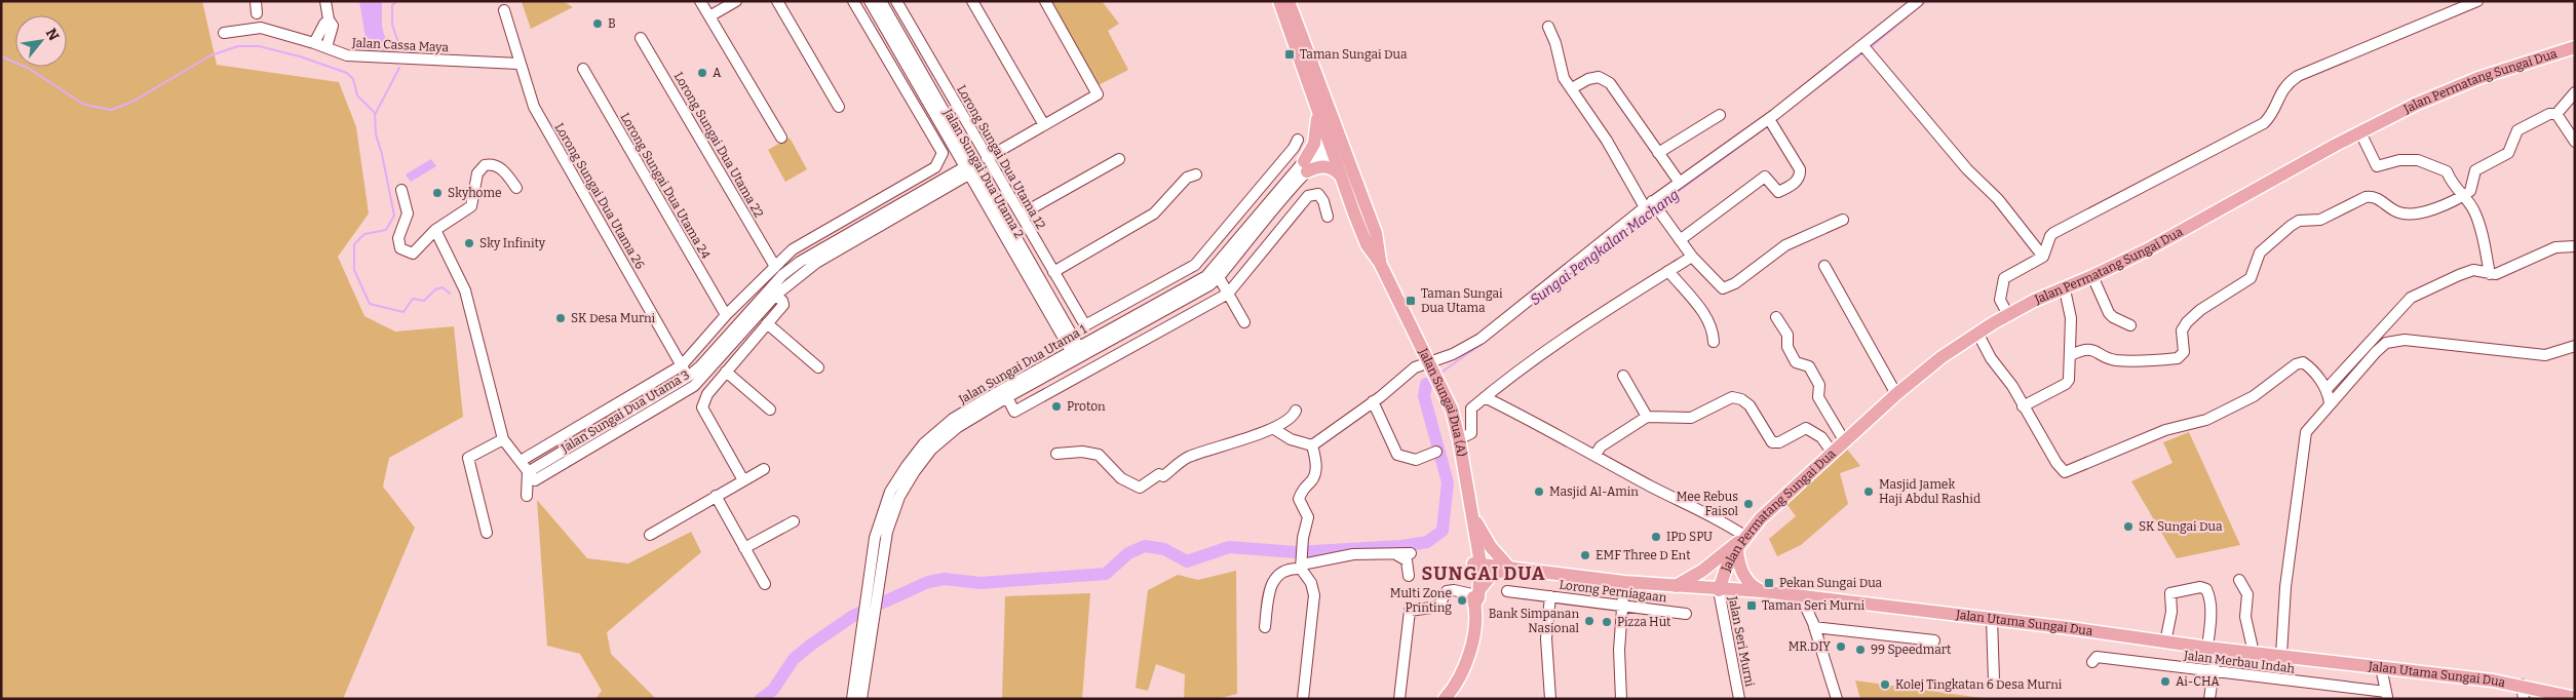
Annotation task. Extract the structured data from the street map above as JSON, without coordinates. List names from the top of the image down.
{
  "streets": {
    "main road": ["Jalan Permatang Sungai Dua", "Jalan Sungai Dua (A)", "Jalan Utama Sungai Dua"],
    "street": [
      "Jalan Cassa Maya",
      "Lorong Sungai Dua Utama 22",
      "Lorong Sungai Dua Utama 12",
      "Jalan Sungai Dua Utama 2",
      "Lorong Sungai Dua Utama 24",
      "Lorong Sungai Dua Utama 26",
      "Jalan Sungai Dua Utama 1",
      "Jalan Sungai Dua Utama 3",
      "Lorong Perniagaan",
      "Jalan Seri Murni",
      "Jalan Merbau Indah"
    ]
  },
  "crossings": [
    ["Jalan Cassa Maya", "Lorong Sungai Dua Utama 26"],
    ["Jalan Permatang Sungai Dua", "Jalan Utama Sungai Dua"],
    ["Jalan Permatang Sungai Dua", "Jalan Seri Murni"],
    ["Jalan Sungai Dua Utama 2", "Jalan Sungai Dua Utama 1"],
    ["Jalan Sungai Dua Utama 2", "Jalan Sungai Dua Utama 3"],
    ["Lorong Sungai Dua Utama 26", "Jalan Sungai Dua Utama 3"],
    ["Jalan Sungai Dua Utama 1", "Jalan Sungai Dua (A)"],
    ["Jalan Sungai Dua (A)", "Jalan Utama Sungai Dua"],
    ["Jalan Utama Sungai Dua", "Jalan Seri Murni"]
  ],
  "districts": ["SUNGAI DUA"],
  "water": ["Sungai Pengkalan Machang"],
  "places": {
    "other": [
      "B",
      "A",
      "Skyhome",
      "Sky Infinity",
      "SK Desa Murni",
      "Proton",
      "Masjid Al-Amin",
      "Masjid Jamek Haji Abdul Rashid",
      "Mee Rebus Faisol",
      "SK Sungai Dua",
      "IPD SPU",
      "EMF Three D Ent",
      "Multi Zone Printing",
      "Bank Simpanan Nasional",
      "Pizza Hut",
      "MR.DIY",
      "99 Speedmart",
      "Ai-CHA",
      "Kolej Tingkatan 6 Desa Murni"
    ],
    "transit": [
      "Taman Sungai Dua",
      "Taman Sungai Dua Utama",
      "Pekan Sungai Dua",
      "Taman Seri Murni"
    ]
  },
  "north": "top right"
}
